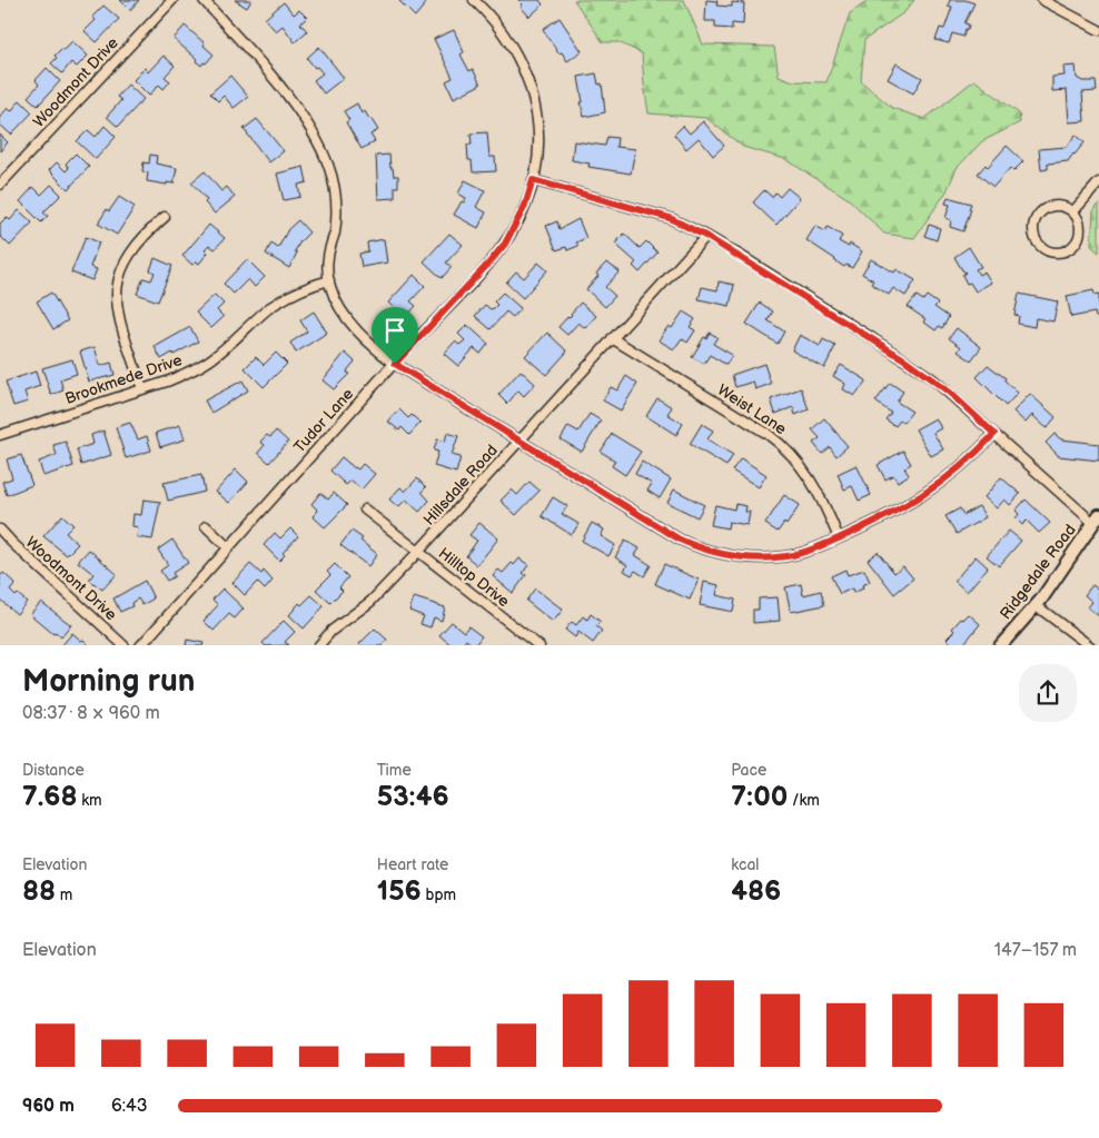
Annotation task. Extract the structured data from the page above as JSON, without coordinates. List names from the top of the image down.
{
  "streets": {
    "street": [
      "Woodmont Drive",
      "Brookmede Drive",
      "Weist Lane",
      "Tudor Lane",
      "Hillsdale Road",
      "Ridgedale Road",
      "Hilltop Drive"
    ]
  },
  "crossings": [
    ["Weist Lane", "Hillsdale Road"],
    ["Hillsdale Road", "Hilltop Drive"]
  ],
  "page": {
    "heading": ["Morning run", "08:37 · 8 × 960 m"],
    "stats": [
      ["Distance", "7.68 km"],
      ["Time", "53:46"],
      ["Pace", "7:00 /km"],
      ["Elevation", "88 m"],
      ["Heart rate", "156 bpm"],
      ["kcal", "486"]
    ],
    "chart": ["Elevation", "147–157 m"],
    "list": [
      {
        "name": "960 m",
        "note": "6:43"
      }
    ]
  }
}
